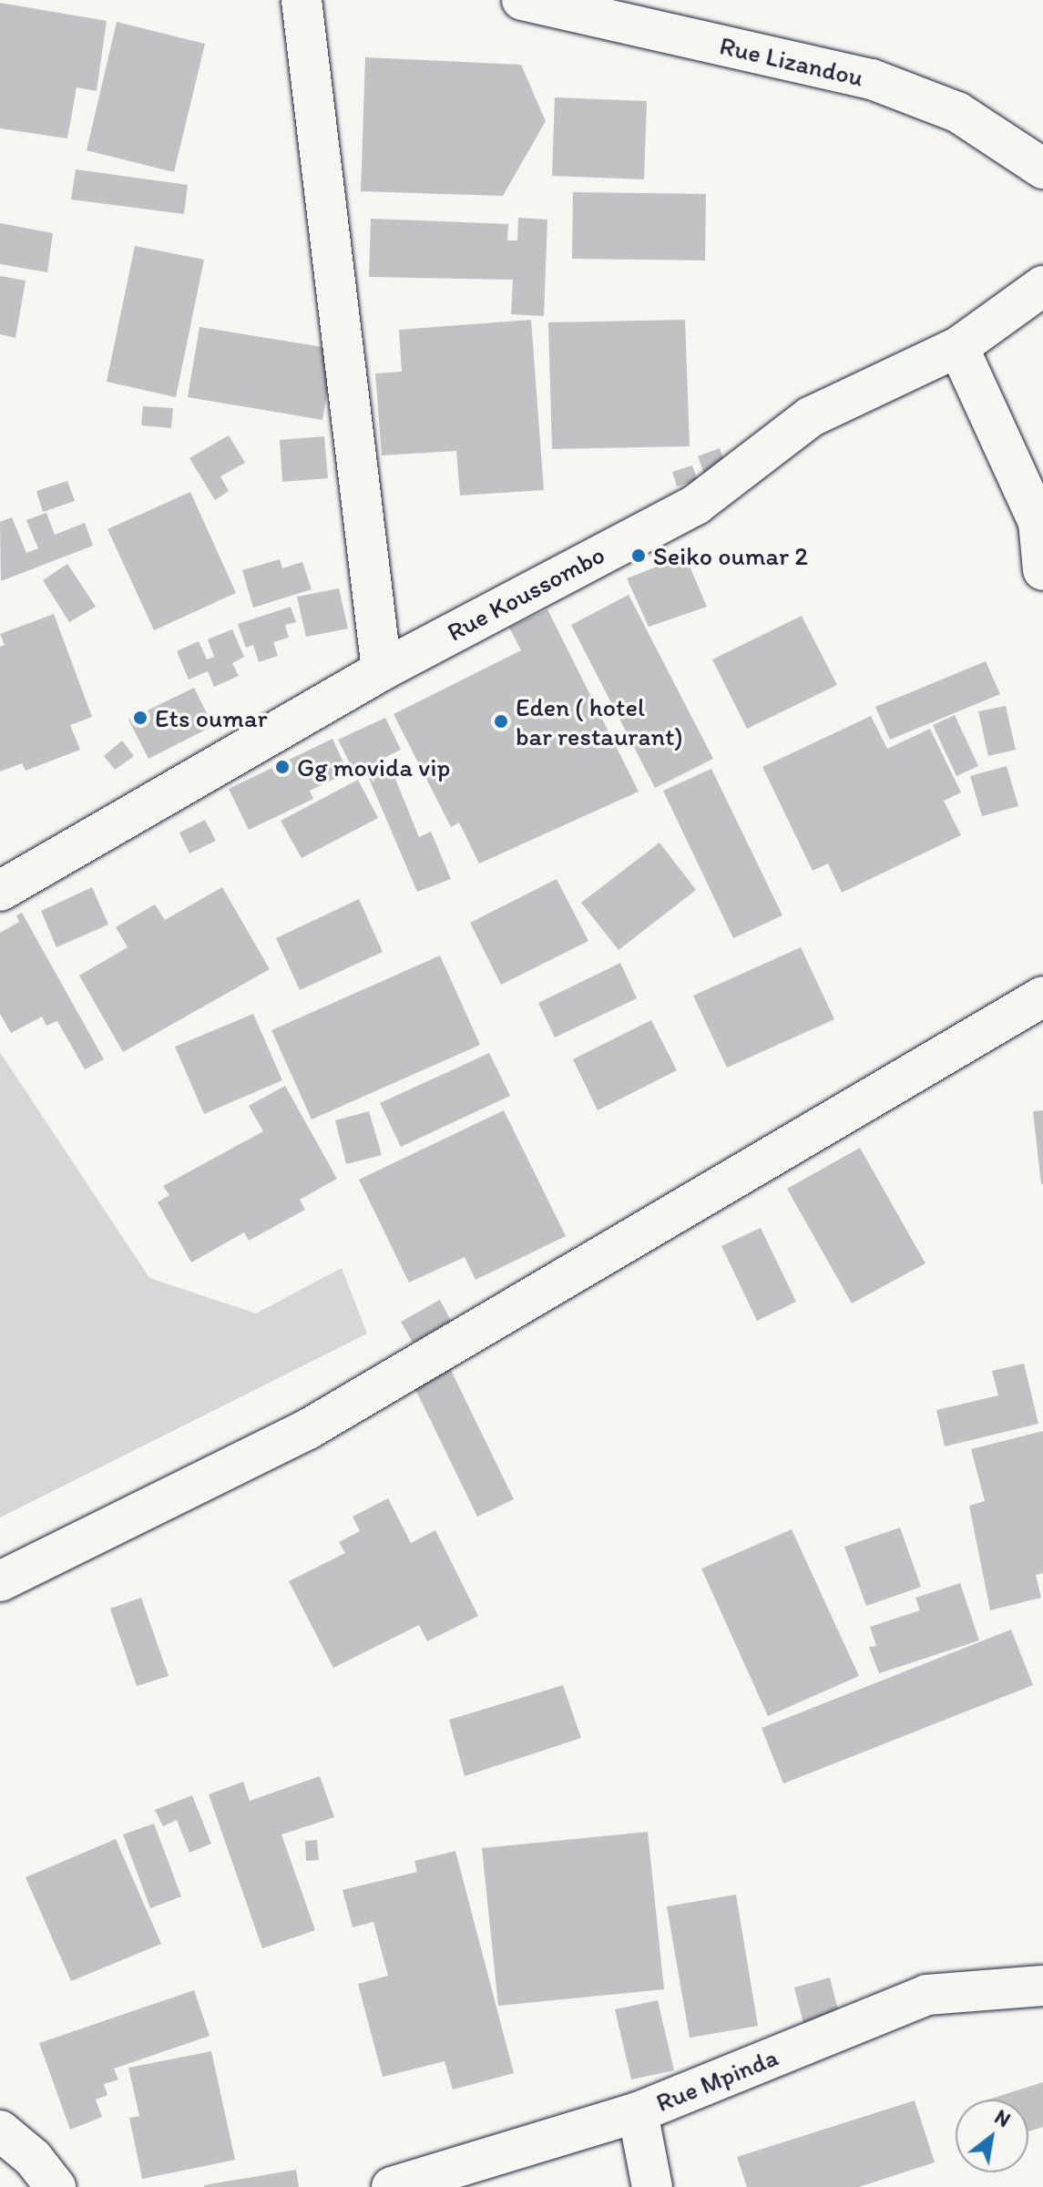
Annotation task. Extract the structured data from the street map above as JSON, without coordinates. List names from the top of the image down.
{
  "streets": {
    "street": ["Rue Lizandou", "Rue Koussombo", "Rue Mpinda"]
  },
  "places": [
    "Seiko oumar 2",
    "Ets oumar",
    "Eden ( hotel bar restaurant)",
    "Gg movida vip"
  ],
  "north": "top right"
}
